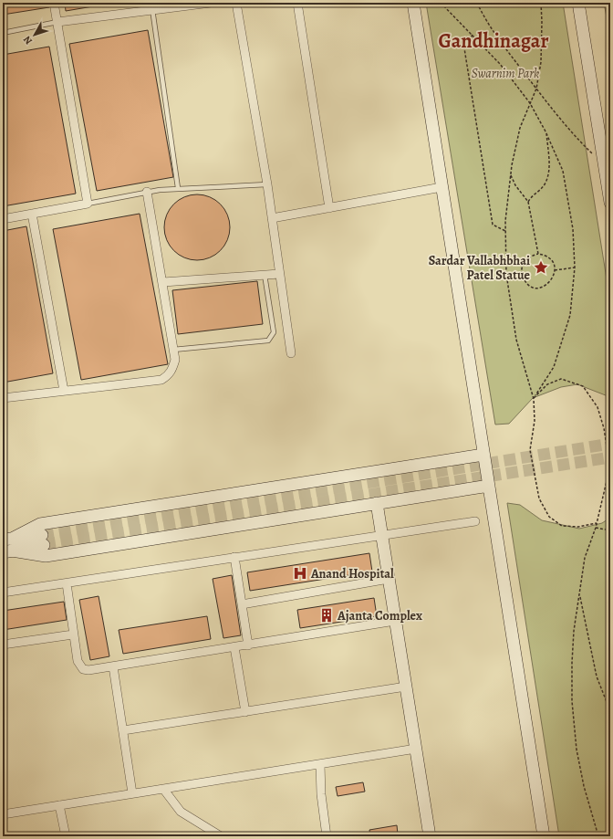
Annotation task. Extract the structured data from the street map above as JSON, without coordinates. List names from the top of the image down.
{
  "districts": ["Gandhinagar"],
  "parks": ["Swarnim Park"],
  "places": {
    "place": ["Sardar Vallabhbhai Patel Statue"],
    "hospital": ["Anand Hospital"],
    "building": ["Ajanta Complex"]
  },
  "north": "bottom left"
}
